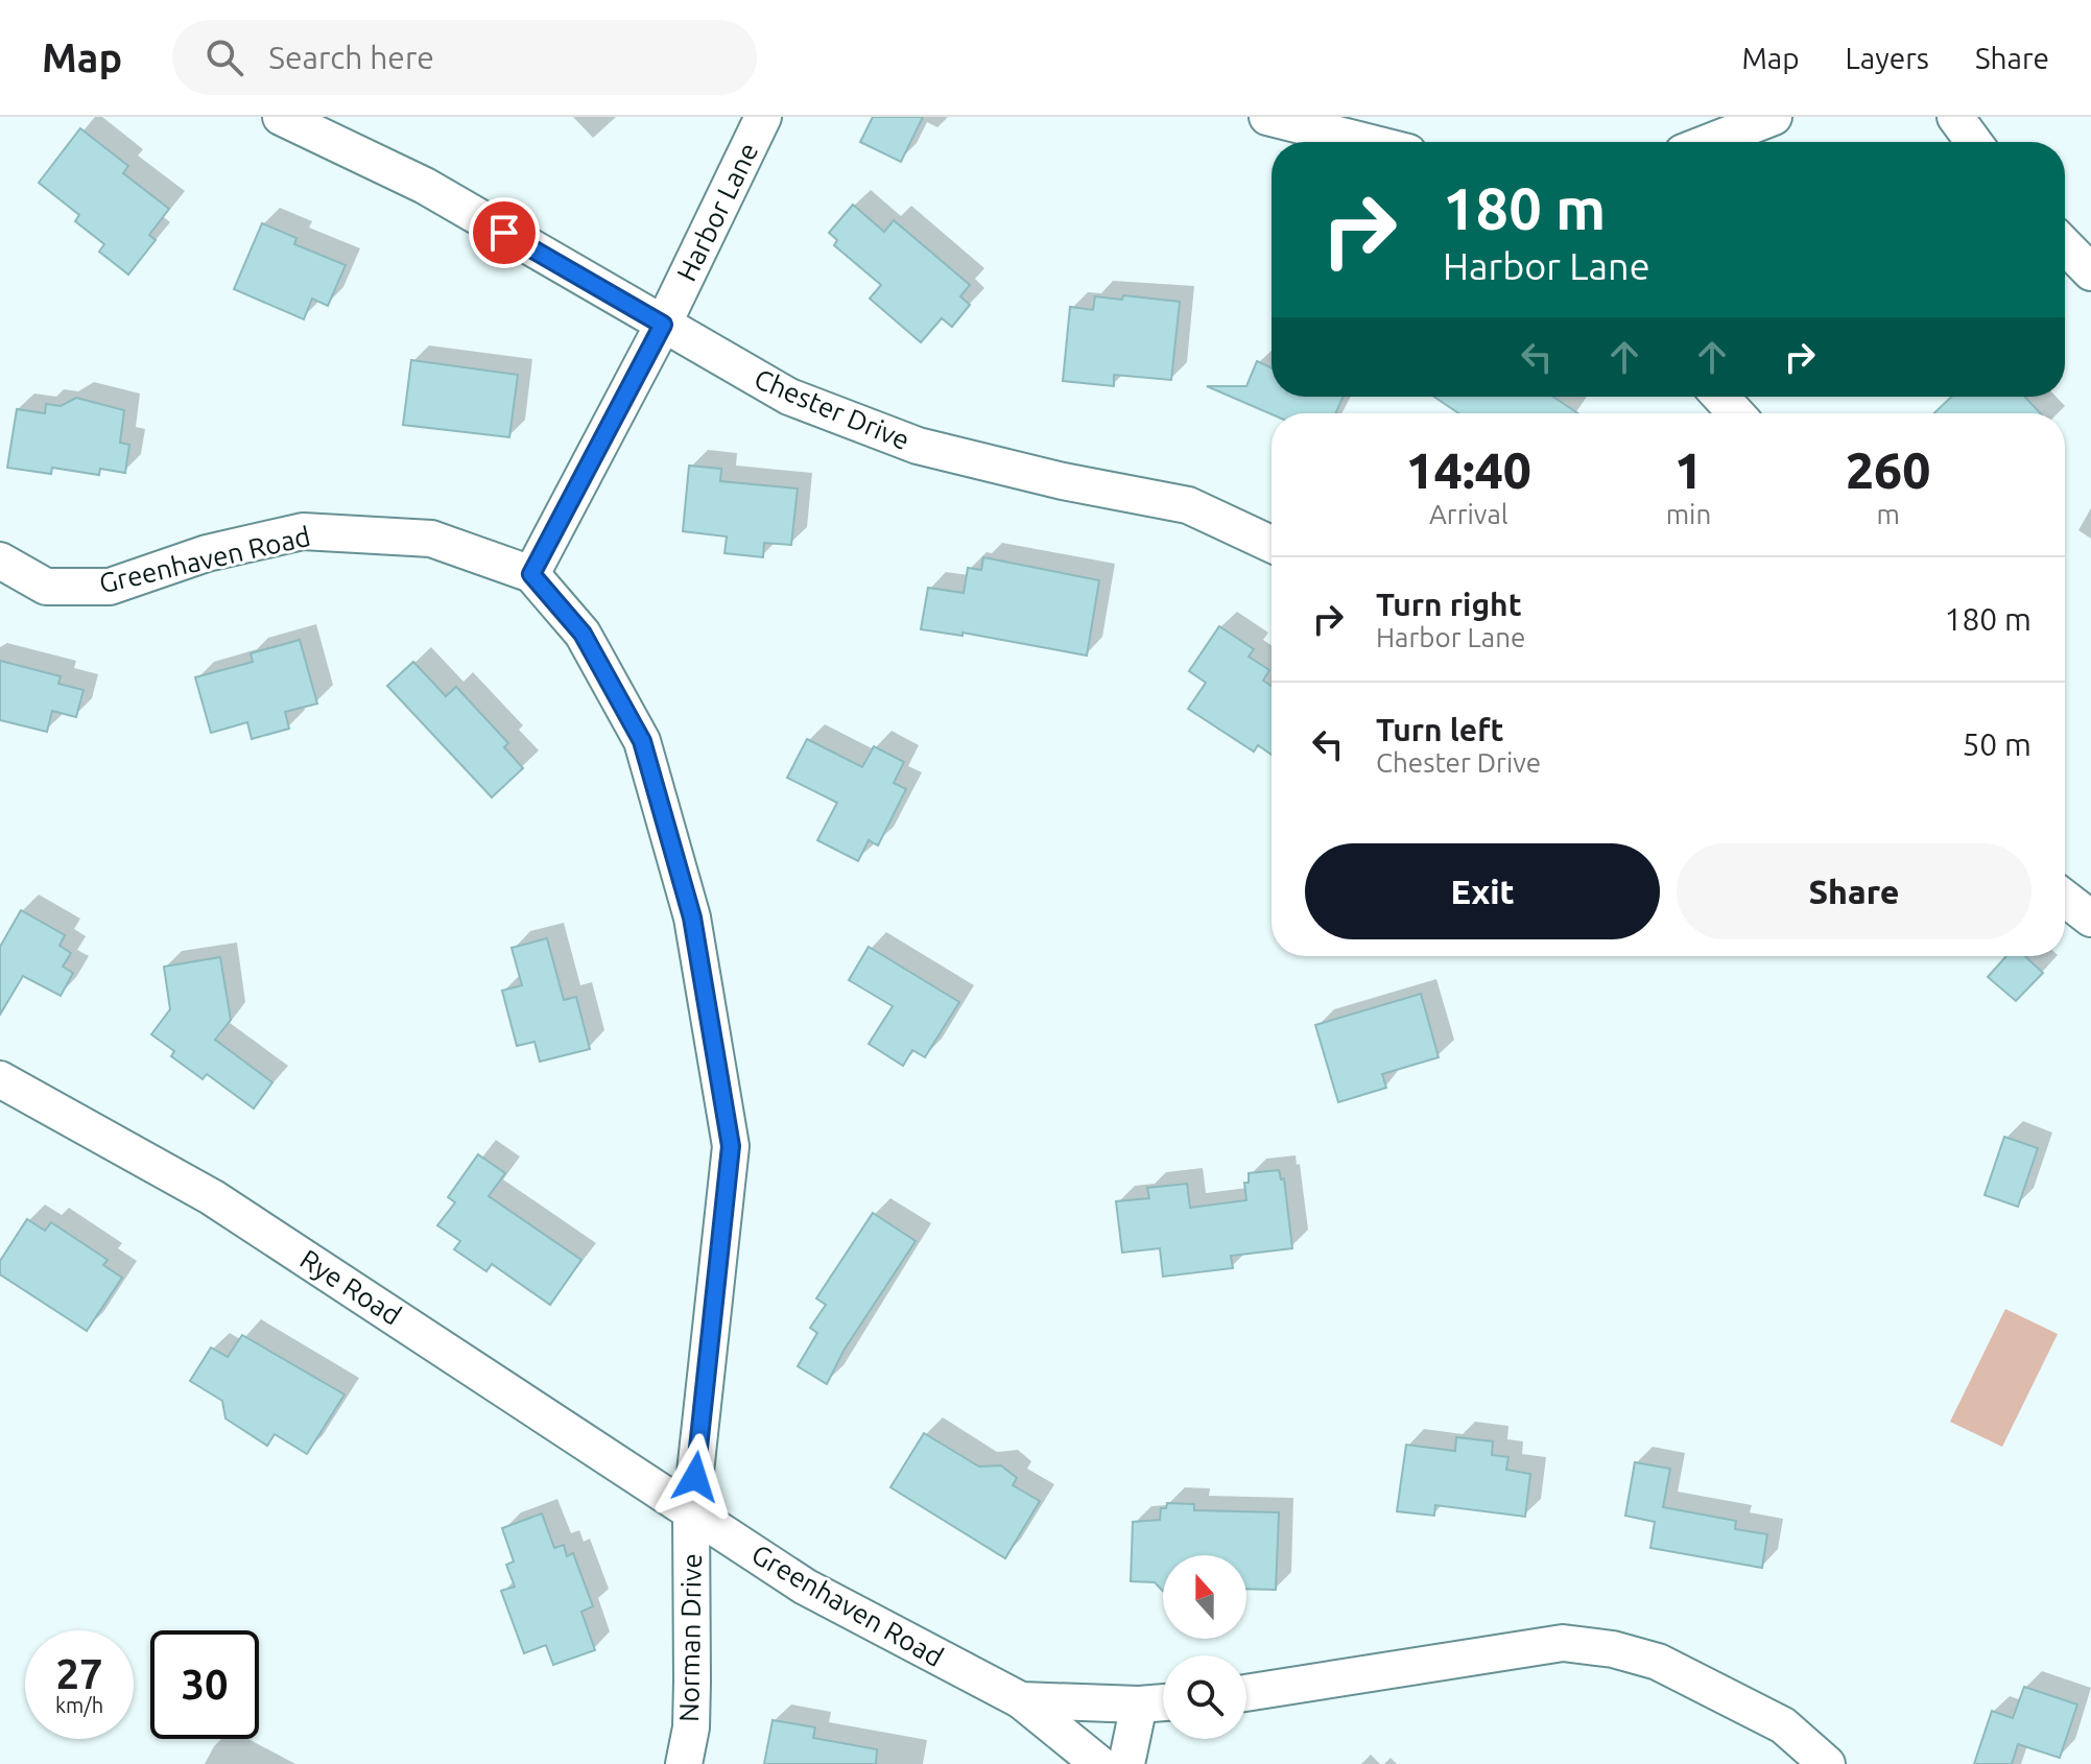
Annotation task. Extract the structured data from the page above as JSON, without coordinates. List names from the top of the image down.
{
  "streets": {
    "street": [
      "Harbor Lane",
      "Chester Drive",
      "Greenhaven Road",
      "Rye Road",
      "Norman Drive"
    ]
  },
  "crossings": [
    ["Harbor Lane", "Chester Drive"],
    ["Harbor Lane", "Greenhaven Road"],
    ["Greenhaven Road", "Rye Road"],
    ["Greenhaven Road", "Norman Drive"],
    ["Rye Road", "Norman Drive"]
  ],
  "north": "top",
  "page": {
    "header": "Map",
    "search": "Search here",
    "nav": ["Map", "Layers", "Share"],
    "turn": ["180 m", "Harbor Lane"],
    "eta": [
      "14:40",
      "Arrival",
      "1",
      "min",
      "260",
      "m"
    ],
    "list": [
      {
        "name": "Turn right",
        "note": "Harbor Lane",
        "value": "180 m"
      },
      {
        "name": "Turn left",
        "note": "Chester Drive",
        "value": "50 m"
      }
    ],
    "buttons": ["Exit", "Share"],
    "speed": "27 km/h",
    "limit": "30"
  }
}
